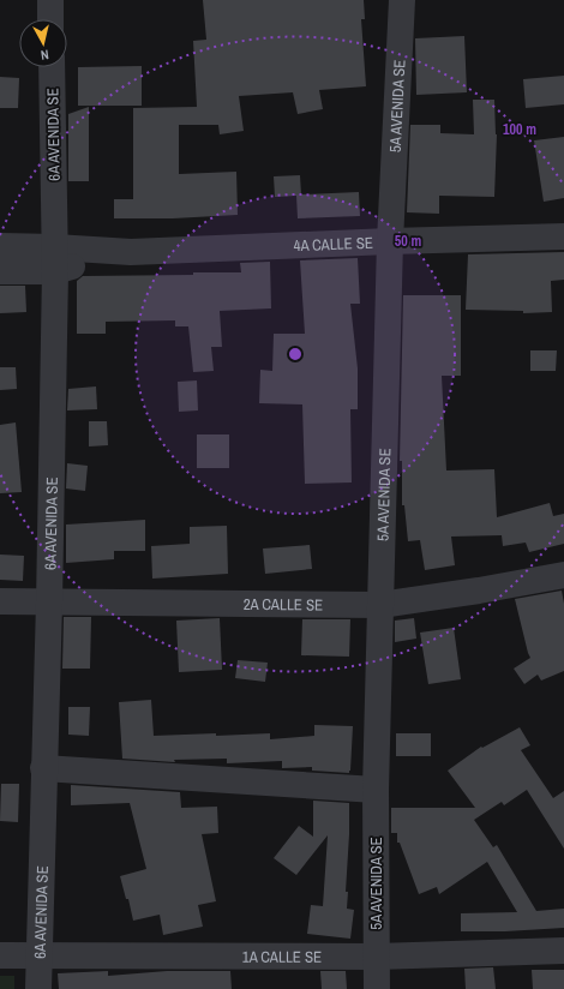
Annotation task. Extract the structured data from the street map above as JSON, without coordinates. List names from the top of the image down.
{
  "streets": {
    "street": [
      "5A AVENIDA SE",
      "6A AVENIDA SE",
      "4A CALLE SE",
      "2A CALLE SE",
      "1A CALLE SE"
    ]
  },
  "crossings": [
    ["5A AVENIDA SE", "4A CALLE SE"],
    ["5A AVENIDA SE", "2A CALLE SE"],
    ["5A AVENIDA SE", "1A CALLE SE"],
    ["6A AVENIDA SE", "4A CALLE SE"],
    ["6A AVENIDA SE", "2A CALLE SE"],
    ["6A AVENIDA SE", "1A CALLE SE"]
  ],
  "north": "bottom",
  "rings": ["100 m", "50 m"]
}
